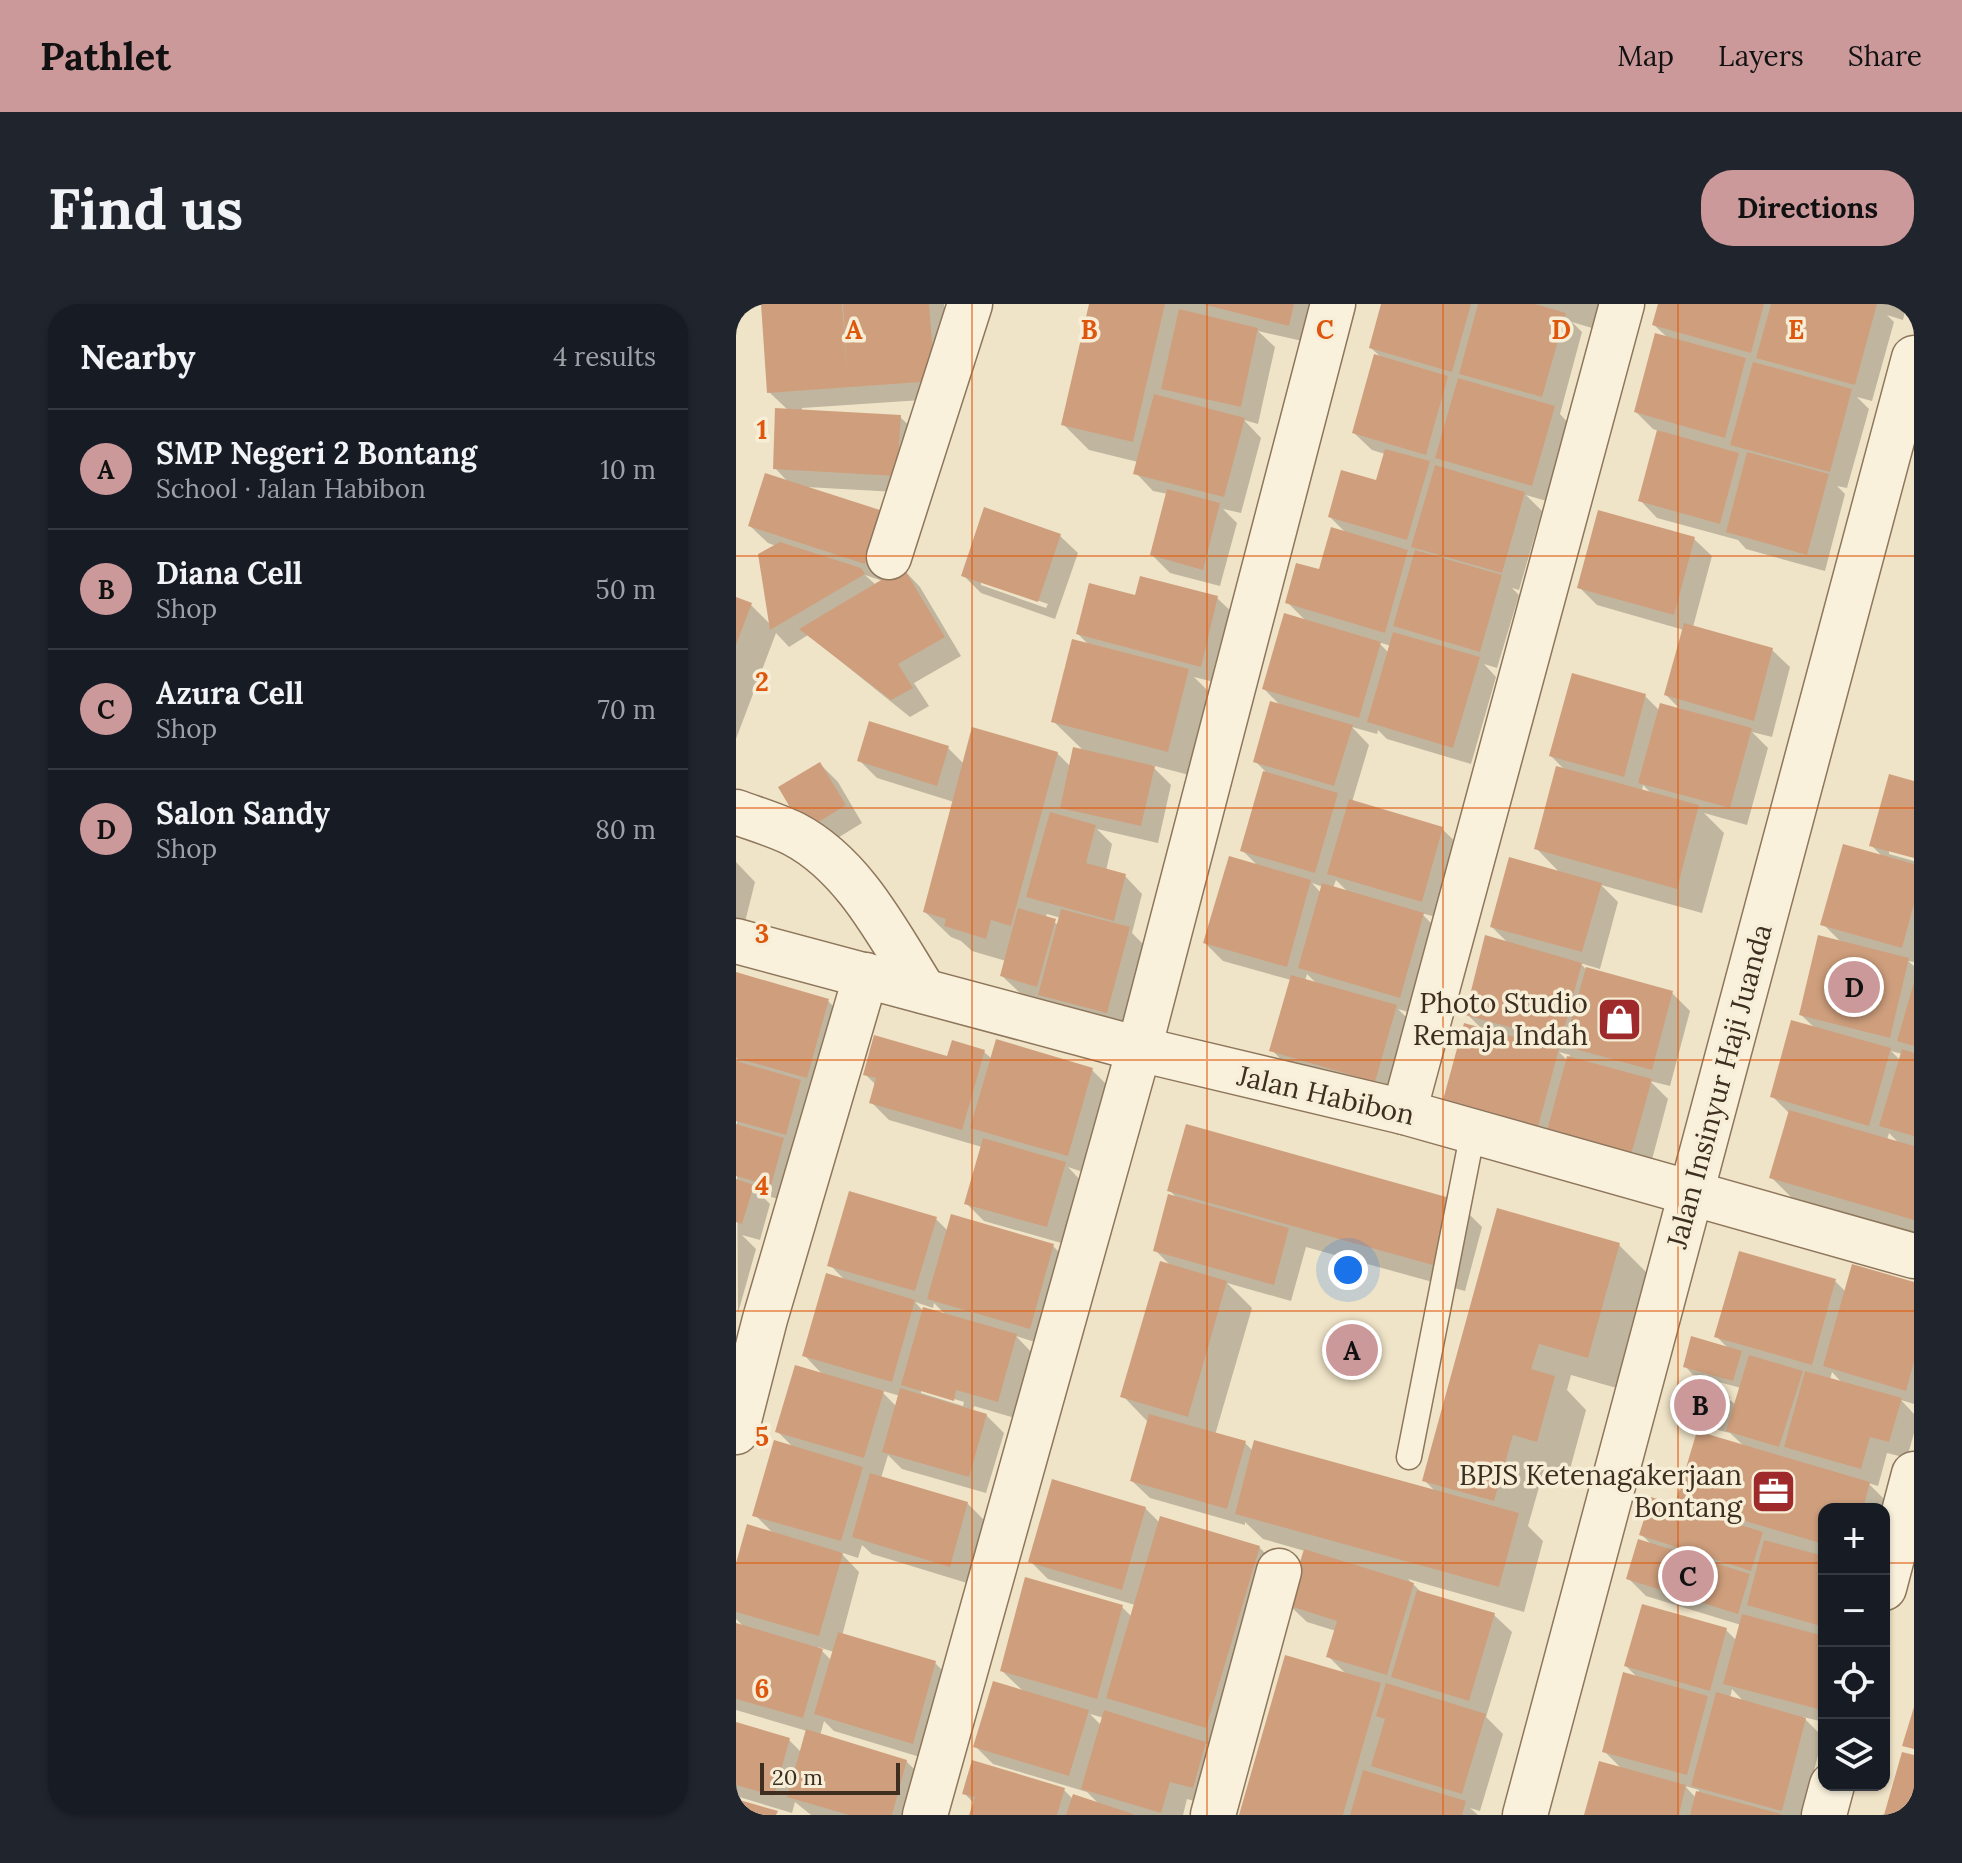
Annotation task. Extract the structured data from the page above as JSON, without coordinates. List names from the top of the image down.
{
  "streets": {
    "street": ["Jalan Insinyur Haji Juanda", "Jalan Habibon"]
  },
  "crossings": [
    ["Jalan Insinyur Haji Juanda", "Jalan Habibon"]
  ],
  "places": {
    "shop": ["Photo Studio Remaja Indah"],
    "office": ["BPJS Ketenagakerjaan Bontang"]
  },
  "scale_bar": "20 m",
  "page": {
    "header": "Pathlet",
    "nav": ["Map", "Layers", "Share"],
    "buttons": "Directions",
    "title": "Find us",
    "heading": ["Nearby", "4 results"],
    "list": [
      {
        "mark": "A",
        "name": "SMP Negeri 2 Bontang",
        "note": "School · Jalan Habibon",
        "value": "10 m"
      },
      {
        "mark": "B",
        "name": "Diana Cell",
        "note": "Shop",
        "value": "50 m"
      },
      {
        "mark": "C",
        "name": "Azura Cell",
        "note": "Shop",
        "value": "70 m"
      },
      {
        "mark": "D",
        "name": "Salon Sandy",
        "note": "Shop",
        "value": "80 m"
      }
    ],
    "pins": [
      "D",
      "A",
      "B",
      "C"
    ],
    "map_buttons": ["+", "−"],
    "scale": "20 m"
  },
  "grid": {
    "columns": [
      "A",
      "B",
      "C",
      "D",
      "E"
    ],
    "rows": [
      "1",
      "2",
      "3",
      "4",
      "5",
      "6"
    ]
  }
}
